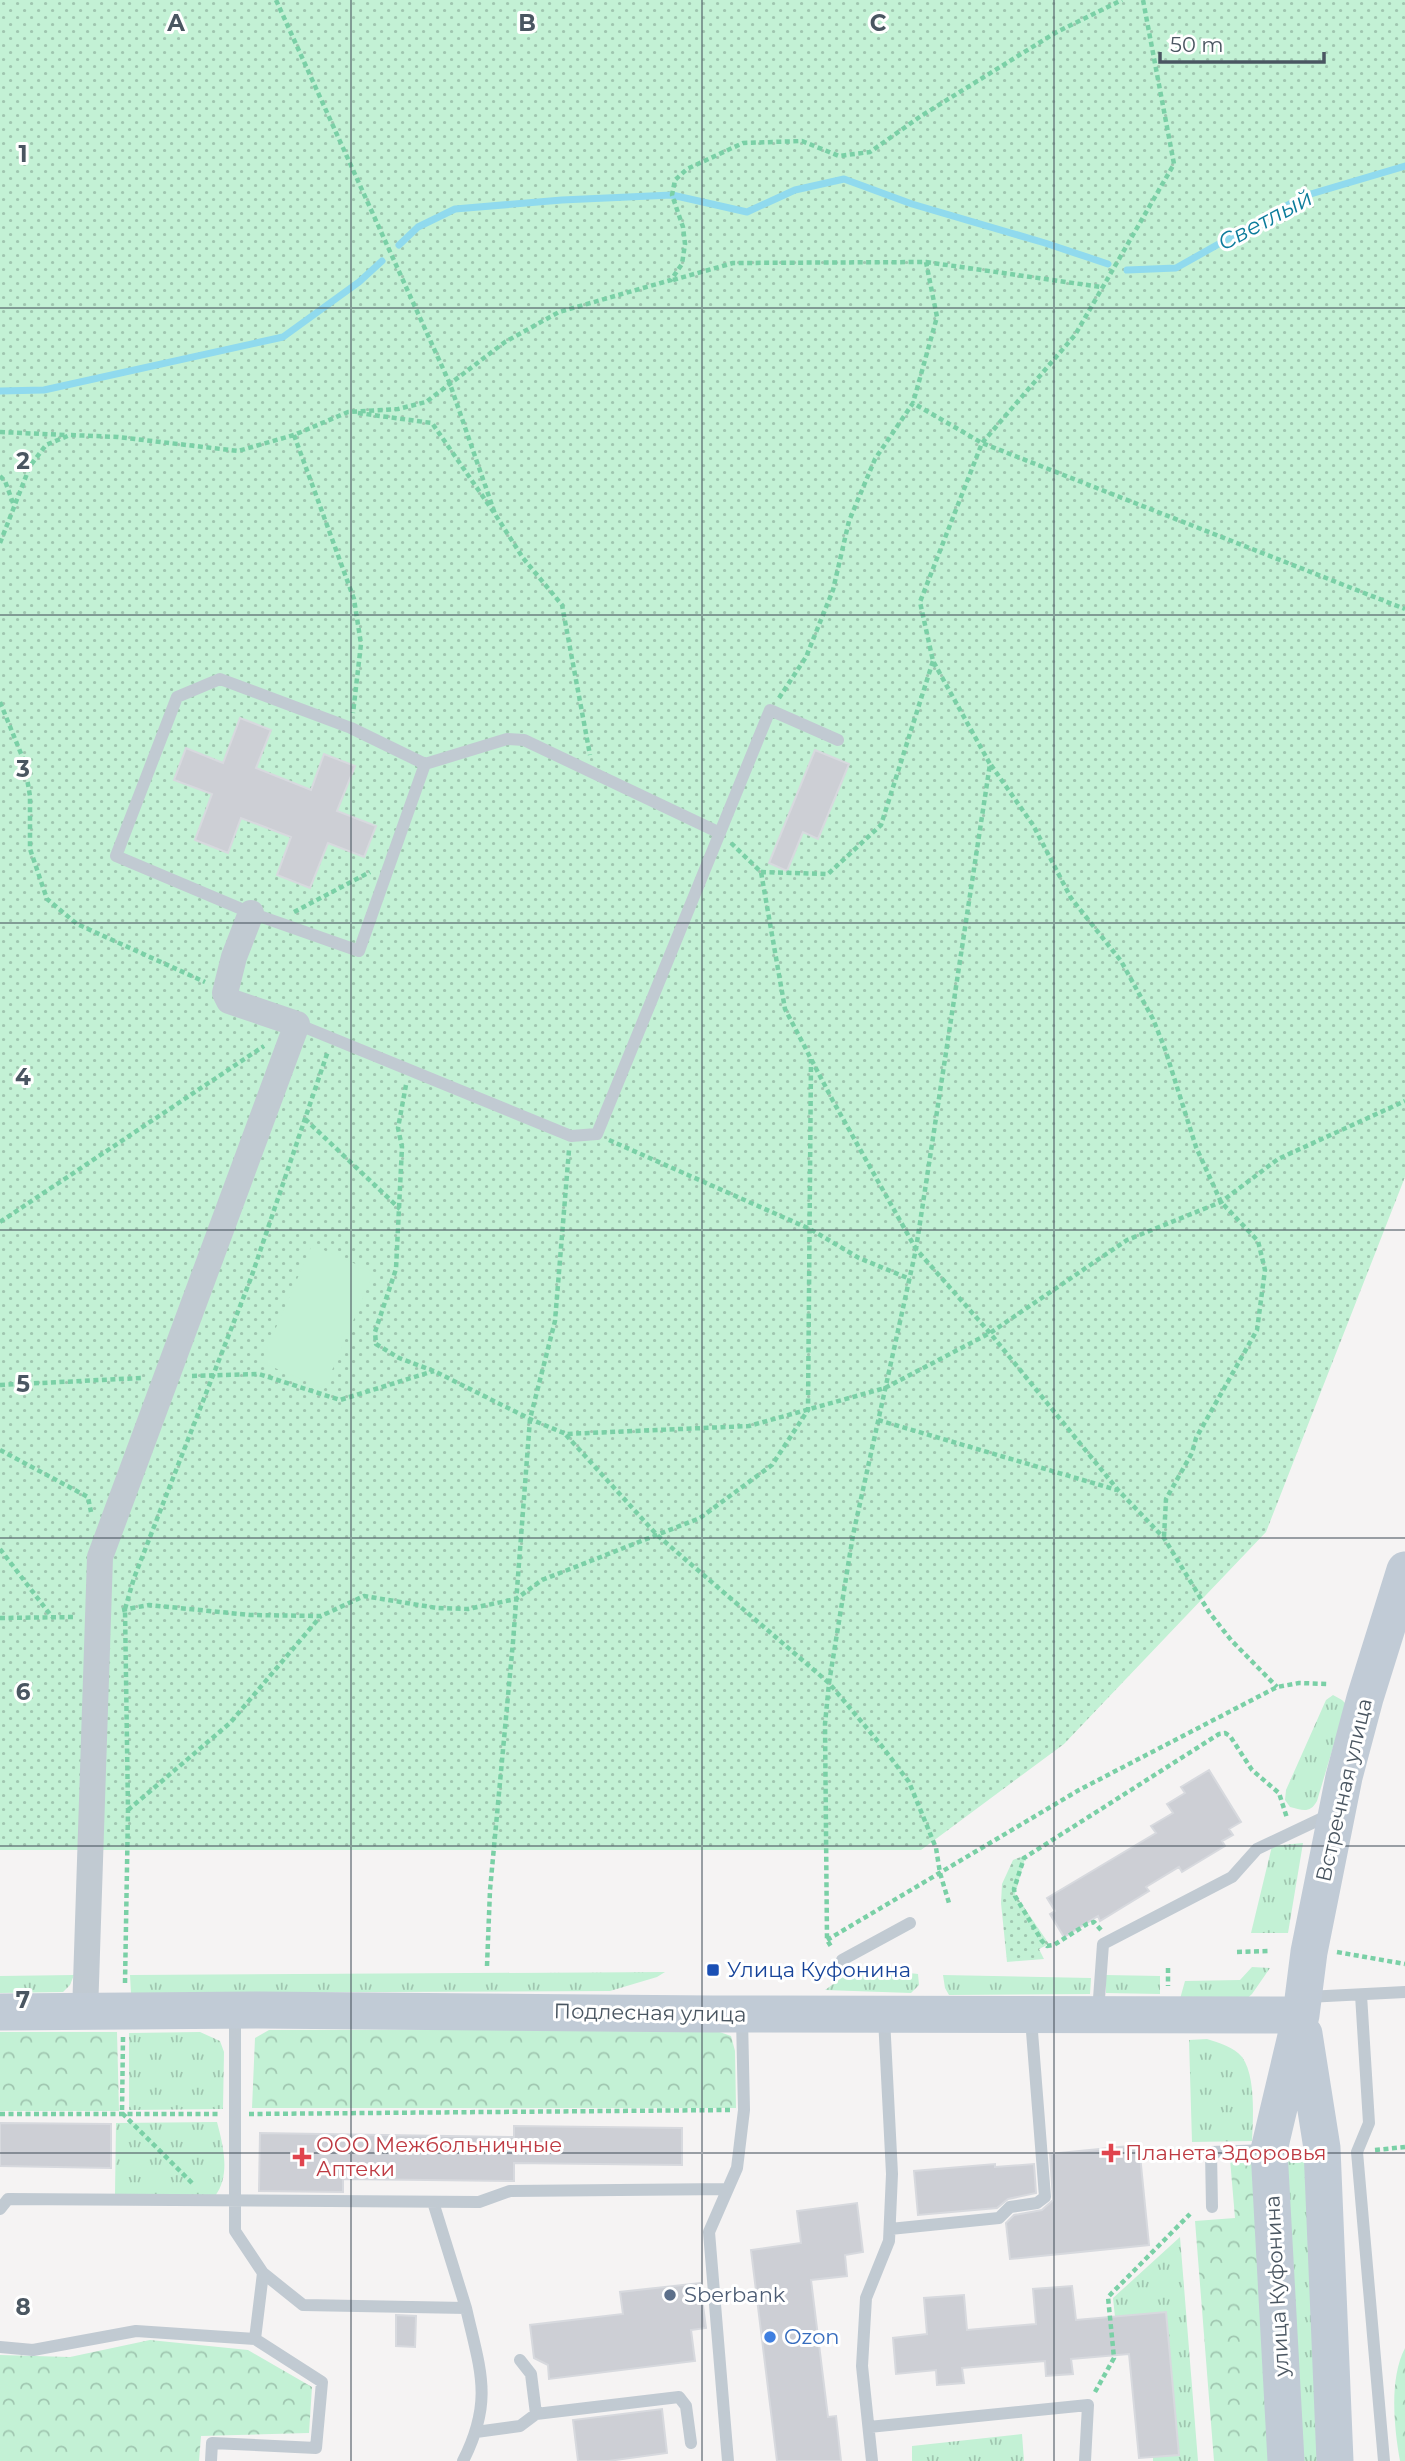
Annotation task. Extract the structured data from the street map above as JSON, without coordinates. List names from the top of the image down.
{
  "streets": {
    "main road": ["Встречная улица", "Подлесная улица", "улица Куфонина"]
  },
  "crossings": [
    ["Встречная улица", "Подлесная улица"],
    ["Встречная улица", "улица Куфонина"],
    ["Подлесная улица", "улица Куфонина"]
  ],
  "water": ["Светлый"],
  "places": {
    "transit": ["Улица Куфонина"],
    "health": ["Планета Здоровья", "ООО Межбольничные Аптеки"],
    "other": ["Sberbank", "Ozon"]
  },
  "scale_bar": "50 m",
  "grid": {
    "columns": ["A", "B", "C"],
    "rows": [
      "1",
      "2",
      "3",
      "4",
      "5",
      "6",
      "7",
      "8"
    ]
  }
}
